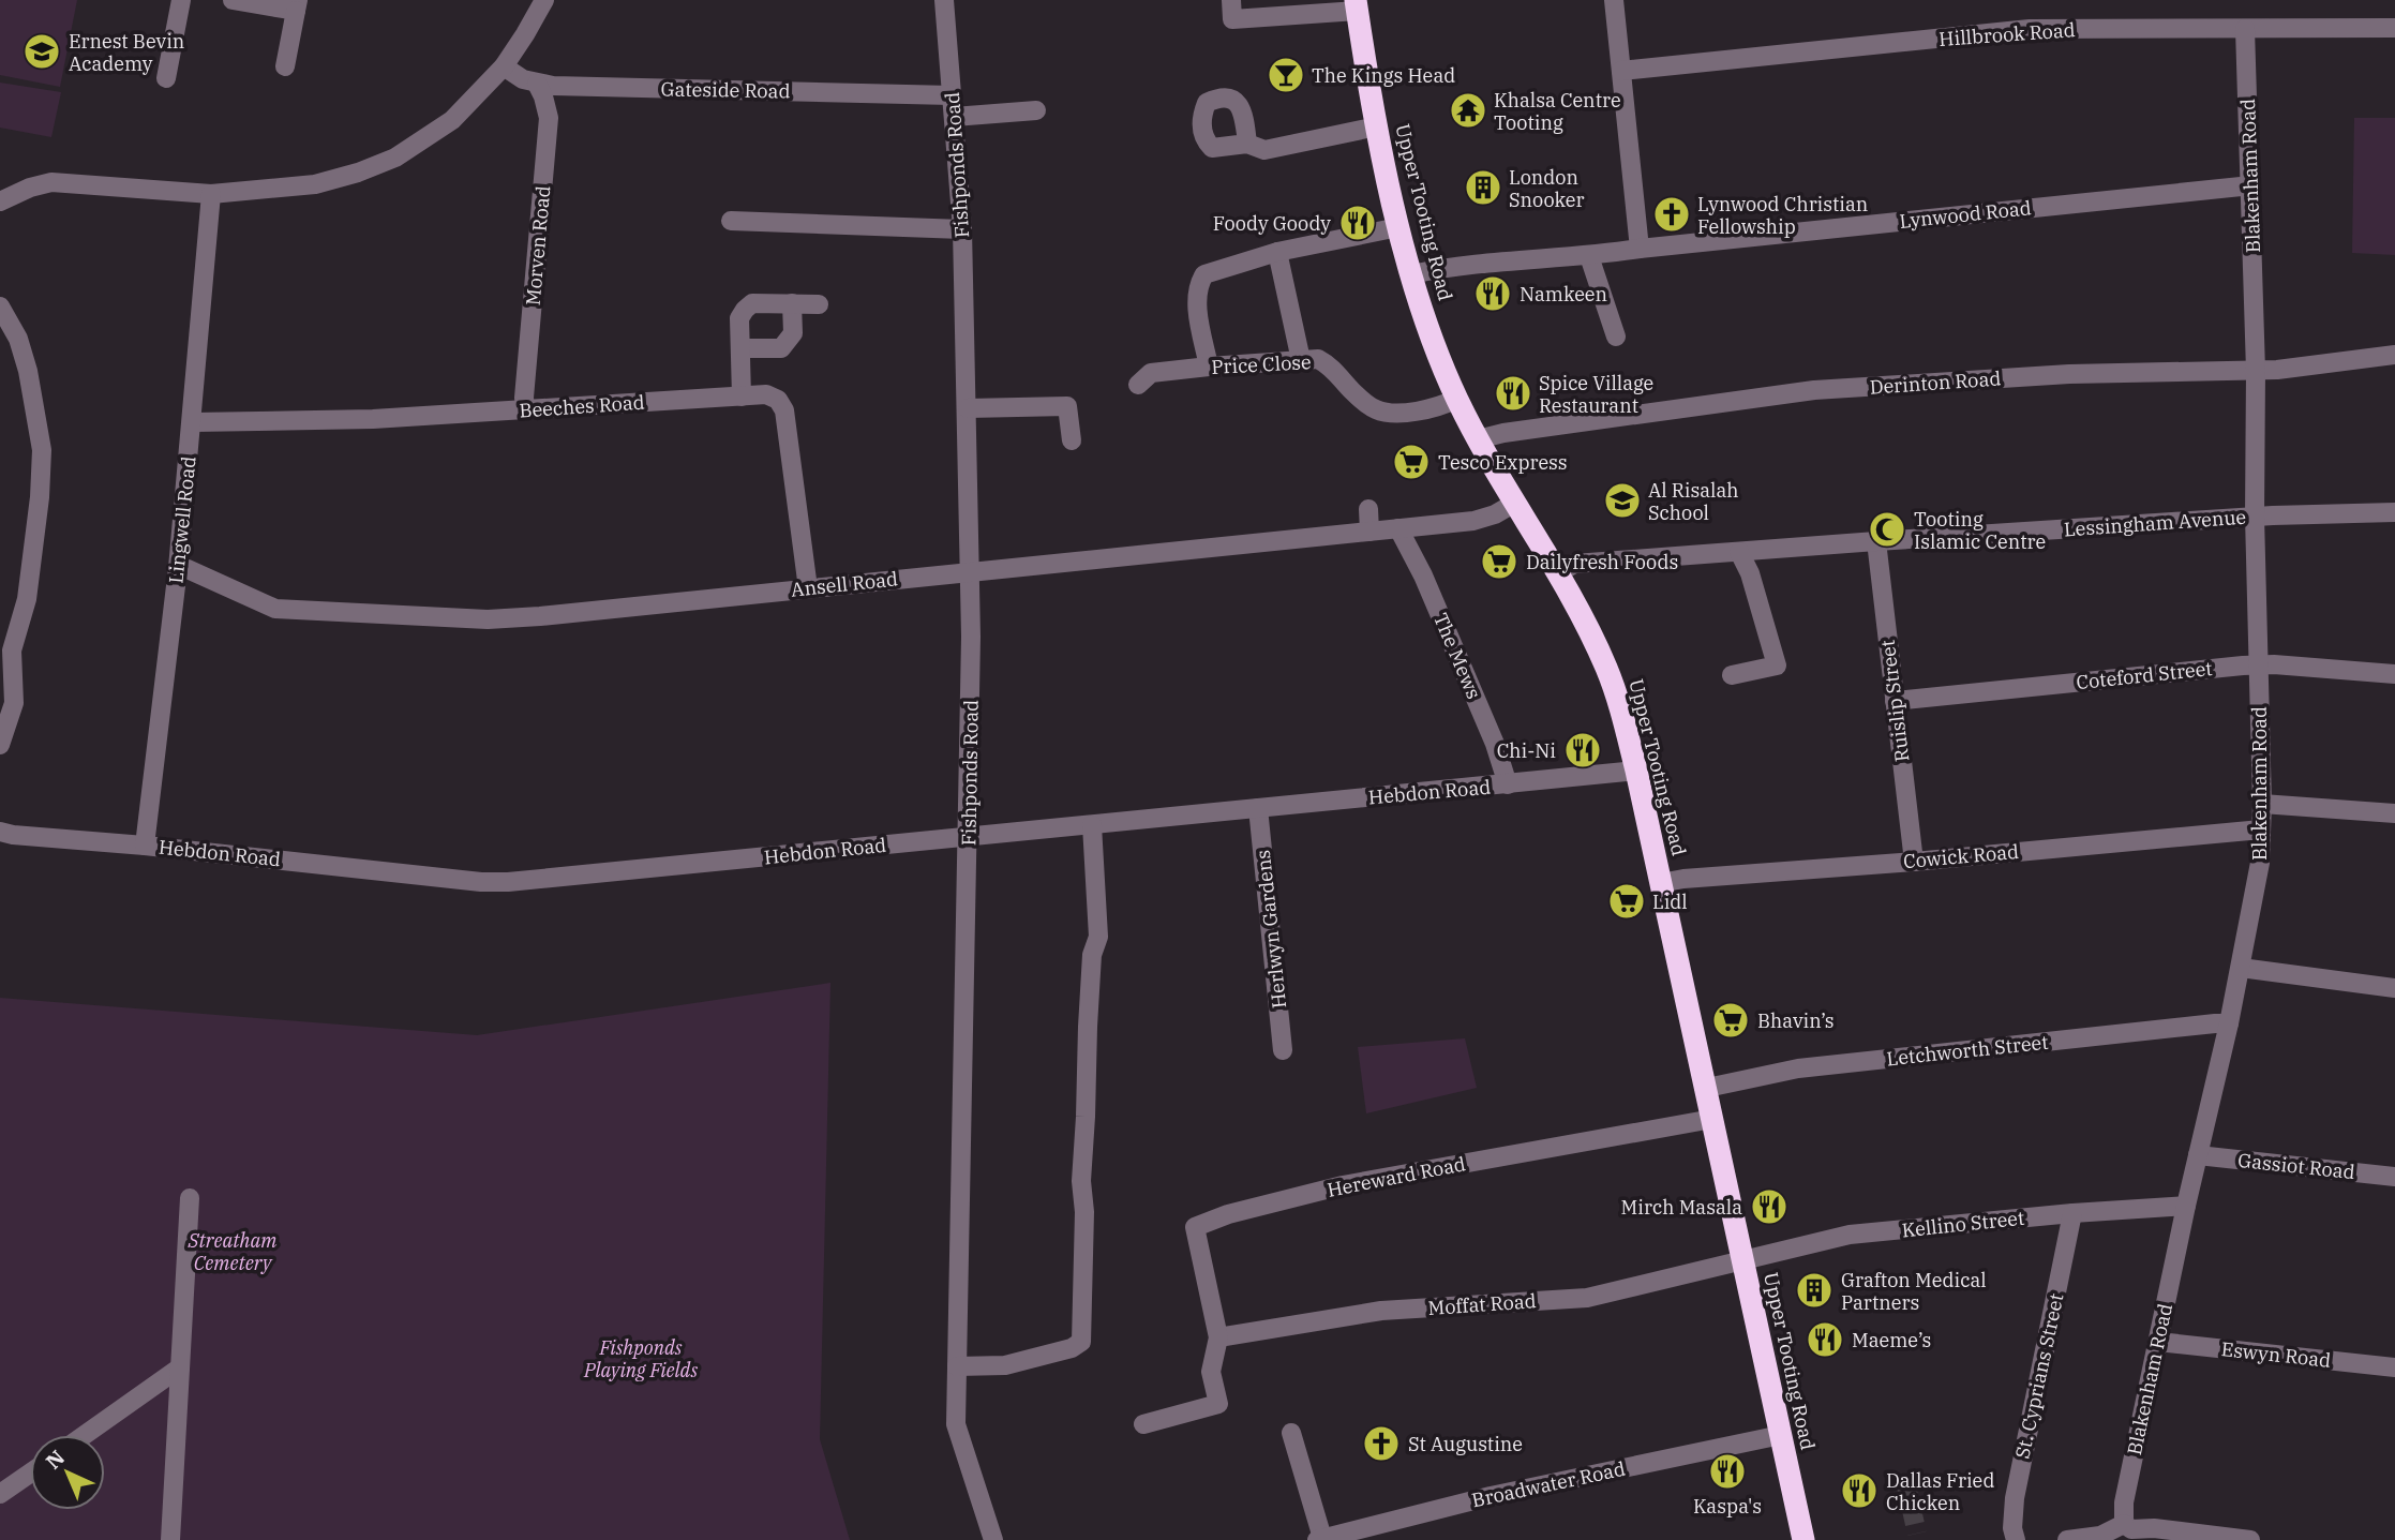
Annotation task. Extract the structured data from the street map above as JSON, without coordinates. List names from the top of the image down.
{
  "streets": {
    "highway": ["Upper Tooting Road"],
    "street": [
      "Hillbrook Road",
      "Gateside Road",
      "Fishponds Road",
      "Blakenham Road",
      "Lynwood Road",
      "Morven Road",
      "Price Close",
      "Derinton Road",
      "Beeches Road",
      "Lingwell Road",
      "Lessingham Avenue",
      "Ansell Road",
      "The Mews",
      "Coteford Street",
      "Ruislip Street",
      "Hebdon Road",
      "Cowick Road",
      "Herlwyn Gardens",
      "Letchworth Street",
      "Gassiot Road",
      "Hereward Road",
      "Kellino Street",
      "Moffat Road",
      "Eswyn Road",
      "St. Cyprians Street",
      "Broadwater Road"
    ]
  },
  "crossings": [
    ["Hillbrook Road", "Blakenham Road"],
    ["Gateside Road", "Fishponds Road"],
    ["Gateside Road", "Morven Road"],
    ["Fishponds Road", "Ansell Road"],
    ["Fishponds Road", "Hebdon Road"],
    ["Blakenham Road", "Lynwood Road"],
    ["Blakenham Road", "Derinton Road"],
    ["Blakenham Road", "Lessingham Avenue"],
    ["Blakenham Road", "Coteford Street"],
    ["Blakenham Road", "Cowick Road"],
    ["Blakenham Road", "Letchworth Street"],
    ["Blakenham Road", "Gassiot Road"],
    ["Blakenham Road", "Kellino Street"],
    ["Blakenham Road", "Eswyn Road"],
    ["Upper Tooting Road", "Lynwood Road"],
    ["Upper Tooting Road", "Price Close"],
    ["Upper Tooting Road", "Derinton Road"],
    ["Upper Tooting Road", "Lessingham Avenue"],
    ["Upper Tooting Road", "Ansell Road"],
    ["Upper Tooting Road", "Hebdon Road"],
    ["Upper Tooting Road", "Cowick Road"],
    ["Upper Tooting Road", "Letchworth Street"],
    ["Upper Tooting Road", "Hereward Road"],
    ["Upper Tooting Road", "Kellino Street"],
    ["Upper Tooting Road", "Moffat Road"],
    ["Upper Tooting Road", "Broadwater Road"],
    ["Morven Road", "Beeches Road"],
    ["Beeches Road", "Lingwell Road"],
    ["Beeches Road", "Ansell Road"],
    ["Lingwell Road", "Ansell Road"],
    ["Lingwell Road", "Hebdon Road"],
    ["Lessingham Avenue", "Ruislip Street"],
    ["Ansell Road", "The Mews"],
    ["The Mews", "Hebdon Road"],
    ["Coteford Street", "Ruislip Street"],
    ["Ruislip Street", "Cowick Road"],
    ["Hebdon Road", "Herlwyn Gardens"],
    ["Hereward Road", "Moffat Road"],
    ["Kellino Street", "Moffat Road"],
    ["Kellino Street", "St. Cyprians Street"]
  ],
  "parks": ["Streatham Cemetery", "Fishponds Playing Fields"],
  "places": {
    "school or university": ["Ernest Bevin Academy", "Al Risalah School"],
    "bar": ["The Kings Head"],
    "temple": ["Khalsa Centre Tooting"],
    "building": ["London Snooker", "Grafton Medical Partners"],
    "church": ["Lynwood Christian Fellowship", "St Augustine"],
    "restaurant": [
      "Foody Goody",
      "Namkeen",
      "Spice Village Restaurant",
      "Chi-Ni",
      "Mirch Masala",
      "Maeme’s",
      "Kaspa's",
      "Dallas Fried Chicken"
    ],
    "supermarket": [
      "Tesco Express",
      "Dailyfresh Foods",
      "Lidl",
      "Bhavin’s"
    ],
    "mosque": ["Tooting Islamic Centre"]
  },
  "north": "top left"
}
